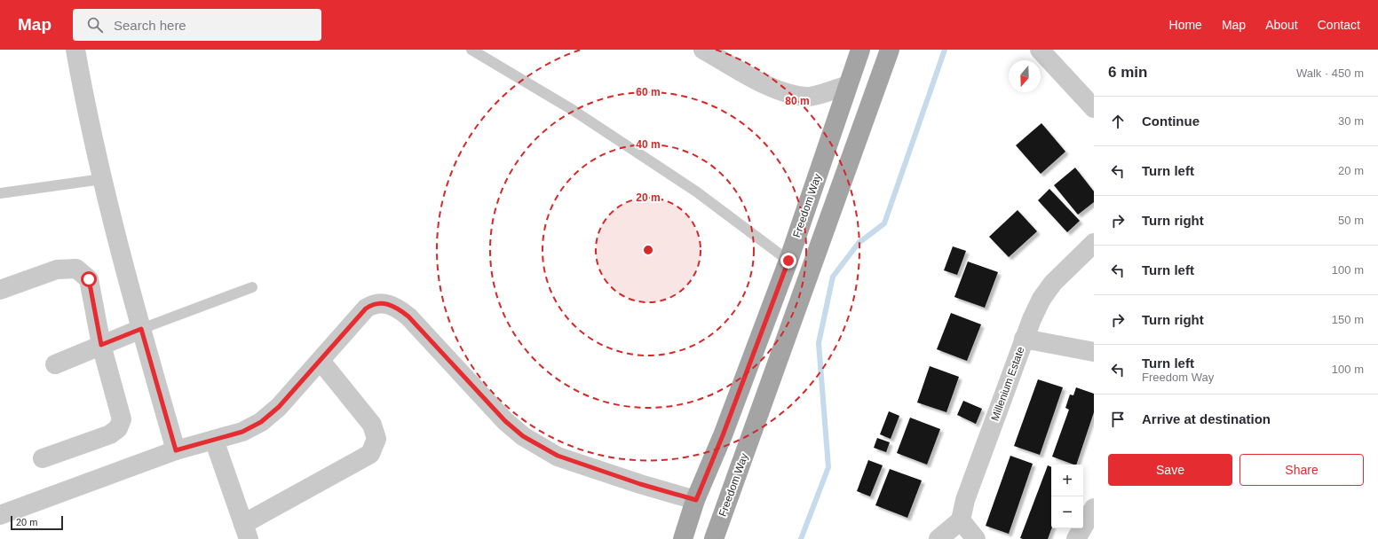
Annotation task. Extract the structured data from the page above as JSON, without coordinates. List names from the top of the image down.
{
  "streets": {
    "main road": ["Freedom Way"],
    "street": ["Millenium Estate"]
  },
  "scale_bar": "20 m",
  "north": "bottom",
  "page": {
    "header": "Map",
    "search": "Search here",
    "nav": [
      "Home",
      "Map",
      "About",
      "Contact"
    ],
    "heading": ["6 min", "Walk · 450 m"],
    "list": [
      ["Continue", "30 m"],
      ["Turn left", "20 m"],
      ["Turn right", "50 m"],
      ["Turn left", "100 m"],
      ["Turn right", "150 m"],
      ["Turn left", "Freedom Way", "100 m"],
      "Arrive at destination"
    ],
    "buttons": ["Save", "Share"],
    "map_buttons": ["+", "−"],
    "scale": "20 m"
  },
  "rings": [
    "60 m",
    "80 m",
    "40 m",
    "20 m"
  ]
}
